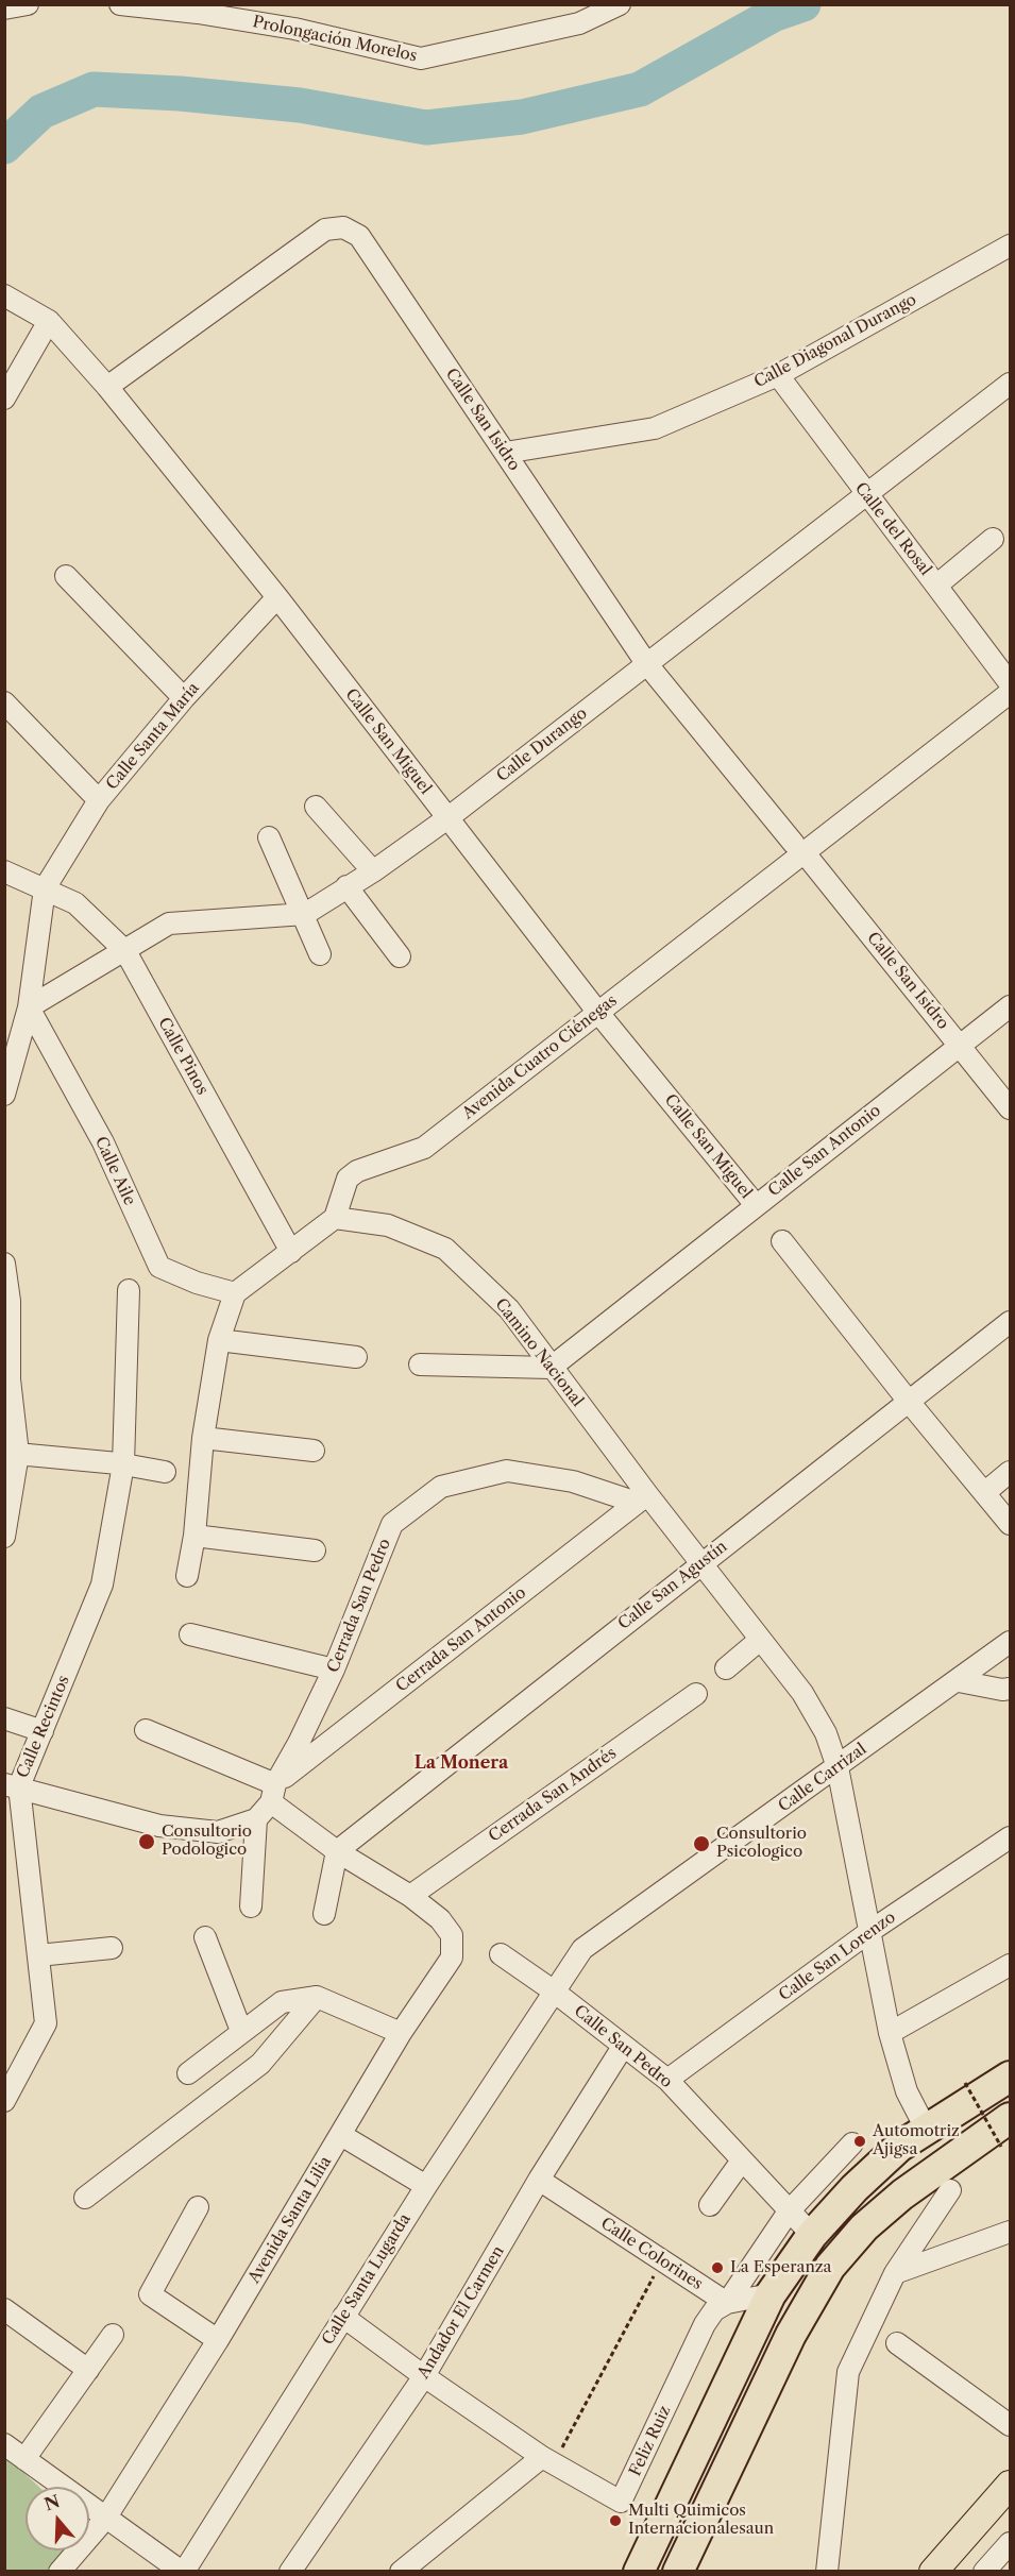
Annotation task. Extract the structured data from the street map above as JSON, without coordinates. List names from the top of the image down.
{
  "streets": {
    "street": [
      "Prolongación Morelos",
      "Calle Diagonal Durango",
      "Calle San Isidro",
      "Calle del Rosal",
      "Calle Santa María",
      "Calle San Miguel",
      "Calle Durango",
      "Calle Pinos",
      "Avenida Cuatro Ciénegas",
      "Calle San Antonio",
      "Calle Aile",
      "Camino Nacional",
      "Calle San Agustín",
      "Cerrada San Pedro",
      "Cerrada San Antonio",
      "Calle Recintos",
      "Calle Carrizal",
      "Cerrada San Andrés",
      "Calle San Lorenzo",
      "Calle San Pedro",
      "Avenida Santa Lilia",
      "Calle Colorines",
      "Calle Santa Lugarda",
      "Andador El Carmen",
      "Feliz Ruiz"
    ]
  },
  "crossings": [
    ["Calle Diagonal Durango", "Calle San Isidro"],
    ["Calle Diagonal Durango", "Calle del Rosal"],
    ["Calle San Isidro", "Calle San Miguel"],
    ["Calle San Isidro", "Calle Durango"],
    ["Calle San Isidro", "Avenida Cuatro Ciénegas"],
    ["Calle San Isidro", "Calle San Antonio"],
    ["Calle del Rosal", "Calle Durango"],
    ["Calle Santa María", "Calle San Miguel"],
    ["Calle Santa María", "Calle Pinos"],
    ["Calle San Miguel", "Calle Durango"],
    ["Calle San Miguel", "Avenida Cuatro Ciénegas"],
    ["Calle San Miguel", "Calle San Antonio"],
    ["Calle Durango", "Calle Pinos"],
    ["Calle Durango", "Calle Aile"],
    ["Avenida Cuatro Ciénegas", "Camino Nacional"],
    ["Calle San Antonio", "Camino Nacional"],
    ["Camino Nacional", "Calle San Agustín"],
    ["Camino Nacional", "Cerrada San Pedro"],
    ["Camino Nacional", "Cerrada San Antonio"],
    ["Camino Nacional", "Calle Carrizal"],
    ["Camino Nacional", "Calle San Lorenzo"],
    ["Cerrada San Pedro", "Cerrada San Antonio"],
    ["Calle Carrizal", "Calle San Pedro"],
    ["Calle Carrizal", "Calle Santa Lugarda"],
    ["Cerrada San Andrés", "Avenida Santa Lilia"],
    ["Calle San Lorenzo", "Calle San Pedro"],
    ["Calle San Pedro", "Calle Santa Lugarda"],
    ["Calle San Pedro", "Andador El Carmen"],
    ["Calle San Pedro", "Feliz Ruiz"],
    ["Calle Colorines", "Andador El Carmen"],
    ["Calle Colorines", "Feliz Ruiz"],
    ["Calle Santa Lugarda", "Feliz Ruiz"],
    ["Andador El Carmen", "Feliz Ruiz"]
  ],
  "districts": ["La Monera"],
  "places": [
    "Consultorio Podologico",
    "Consultorio Psicologico",
    "Automotriz Ajigsa",
    "La Esperanza",
    "Multi Quimicos Internacionalesaun"
  ],
  "north": "top"
}
